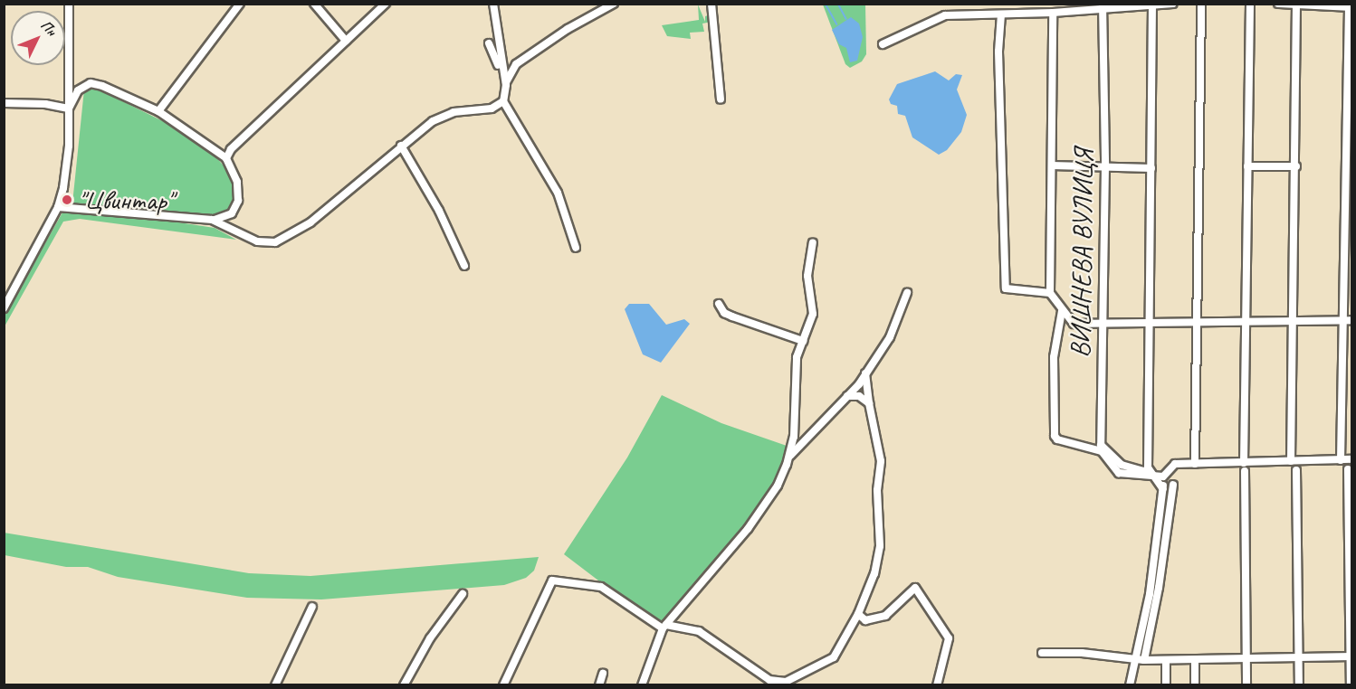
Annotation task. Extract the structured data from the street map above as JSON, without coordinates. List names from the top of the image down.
{
  "streets": {
    "street": ["ВИШНЕВА ВУЛИЦЯ"]
  },
  "places": ["\"Цвинтар\""],
  "north": "top right"
}
